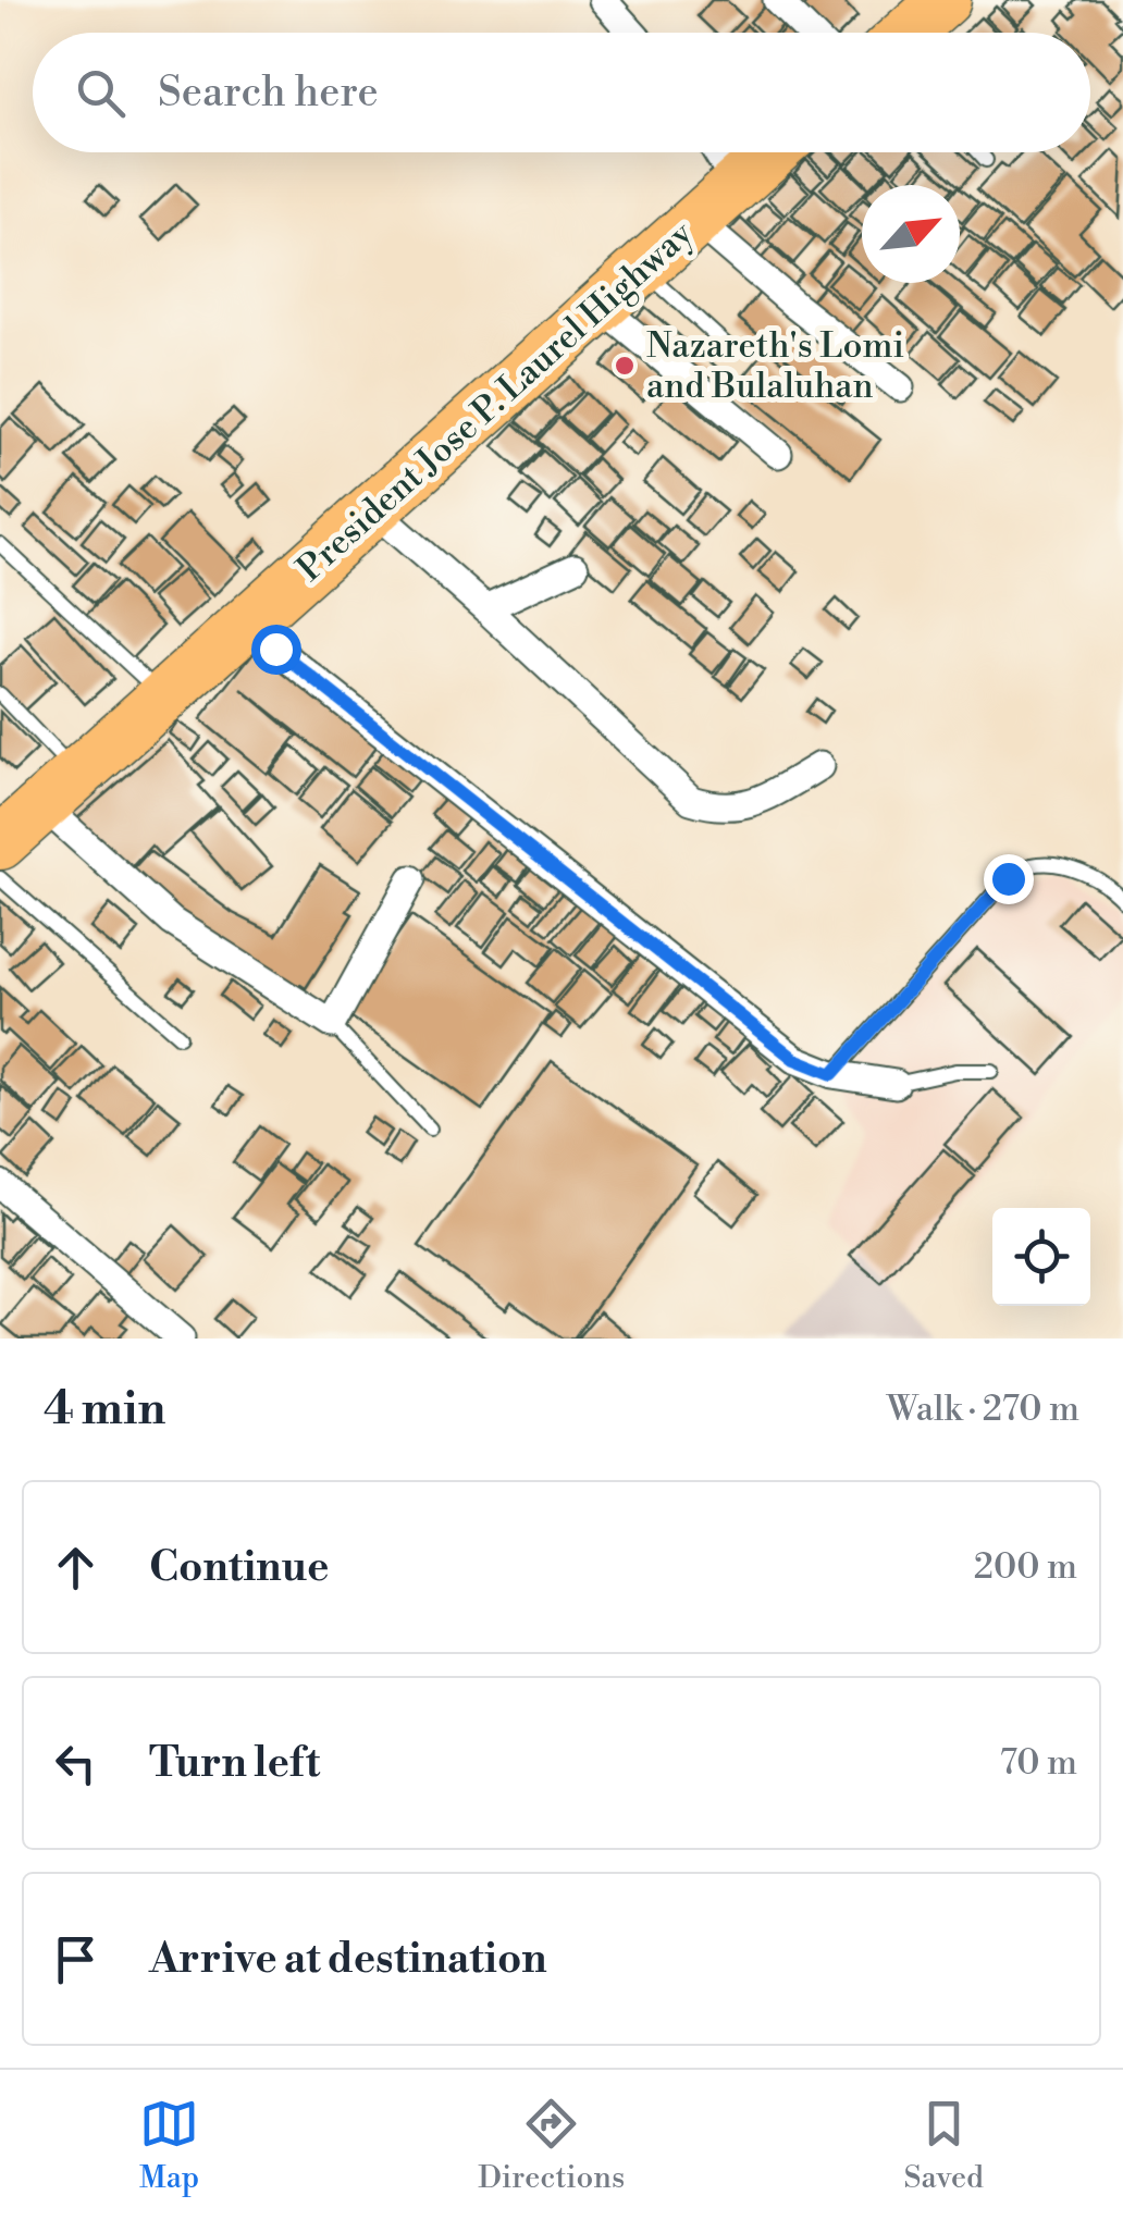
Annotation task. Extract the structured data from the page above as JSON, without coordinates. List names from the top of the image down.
{
  "streets": {
    "highway": ["President Jose P. Laurel Highway"]
  },
  "places": ["Nazareth's Lomi and Bulaluhan"],
  "north": "top right",
  "page": {
    "search": "Search here",
    "heading": ["4 min", "Walk · 270 m"],
    "list": [
      ["Continue", "200 m"],
      ["Turn left", "70 m"],
      "Arrive at destination"
    ],
    "nav": ["Map", "Directions", "Saved"]
  }
}
